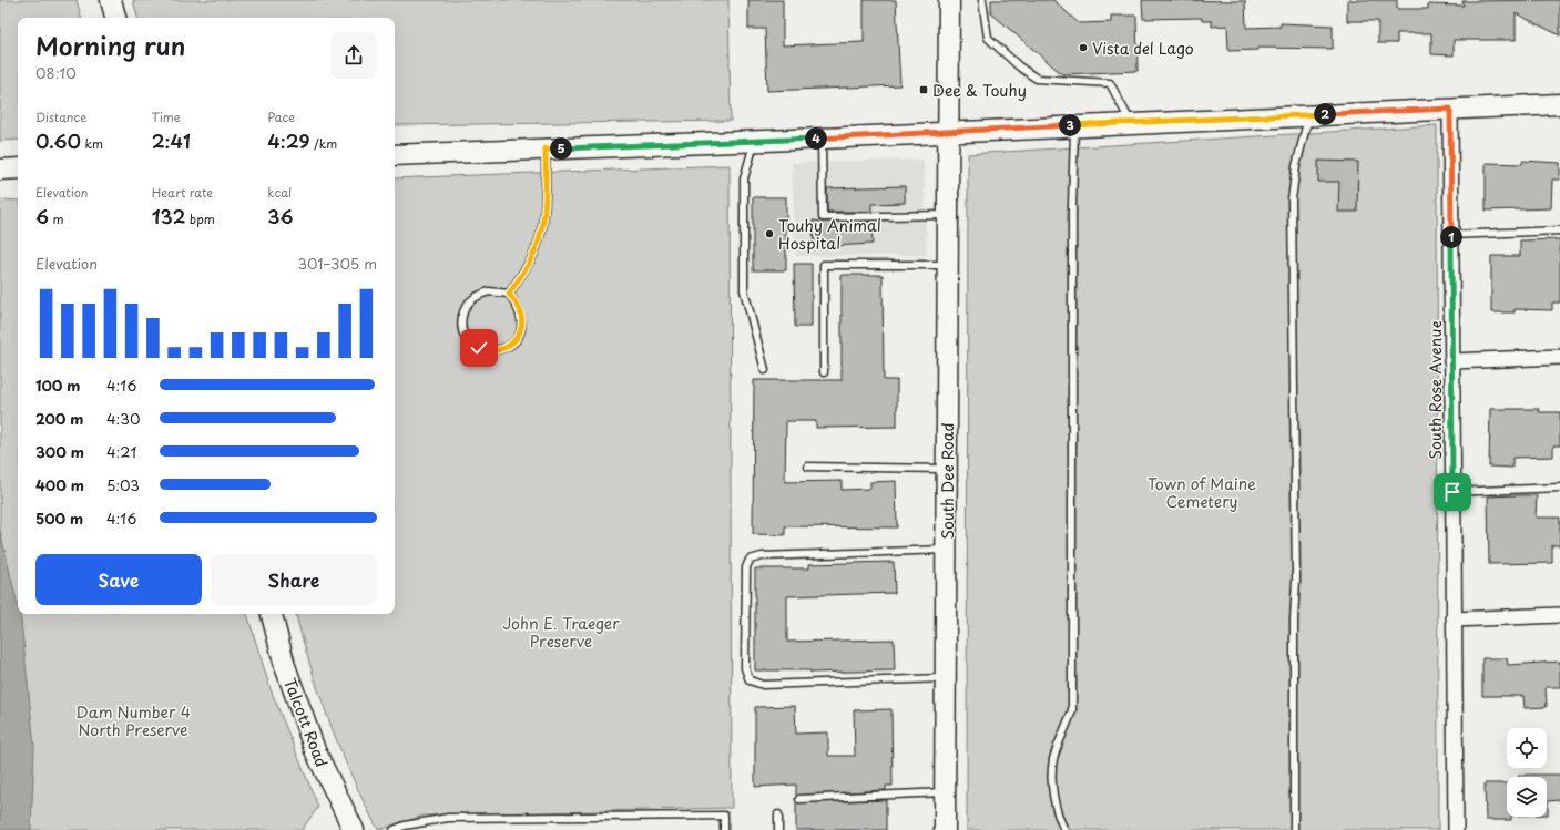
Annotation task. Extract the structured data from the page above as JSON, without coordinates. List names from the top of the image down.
{
  "streets": {
    "main road": ["South Dee Road", "Talcott Road"],
    "street": ["South Rose Avenue"]
  },
  "parks": ["Town of Maine Cemetery", "John E. Traeger Preserve", "Dam Number 4 North Preserve"],
  "places": {
    "other": ["Vista del Lago", "Touhy Animal Hospital"],
    "transit": ["Dee & Touhy"]
  },
  "page": {
    "heading": ["Morning run", "08:10"],
    "stats": [
      ["Distance", "0.60 km"],
      ["Time", "2:41"],
      ["Pace", "4:29 /km"],
      ["Elevation", "6 m"],
      ["Heart rate", "132 bpm"],
      ["kcal", "36"]
    ],
    "pins": [
      "2",
      "3",
      "4",
      "5",
      "1"
    ],
    "chart": ["Elevation", "301–305 m"],
    "list": [
      {
        "name": "100 m",
        "note": "4:16"
      },
      {
        "name": "200 m",
        "note": "4:30"
      },
      {
        "name": "300 m",
        "note": "4:21"
      },
      {
        "name": "400 m",
        "note": "5:03"
      },
      {
        "name": "500 m",
        "note": "4:16"
      }
    ],
    "buttons": ["Save", "Share"]
  }
}
